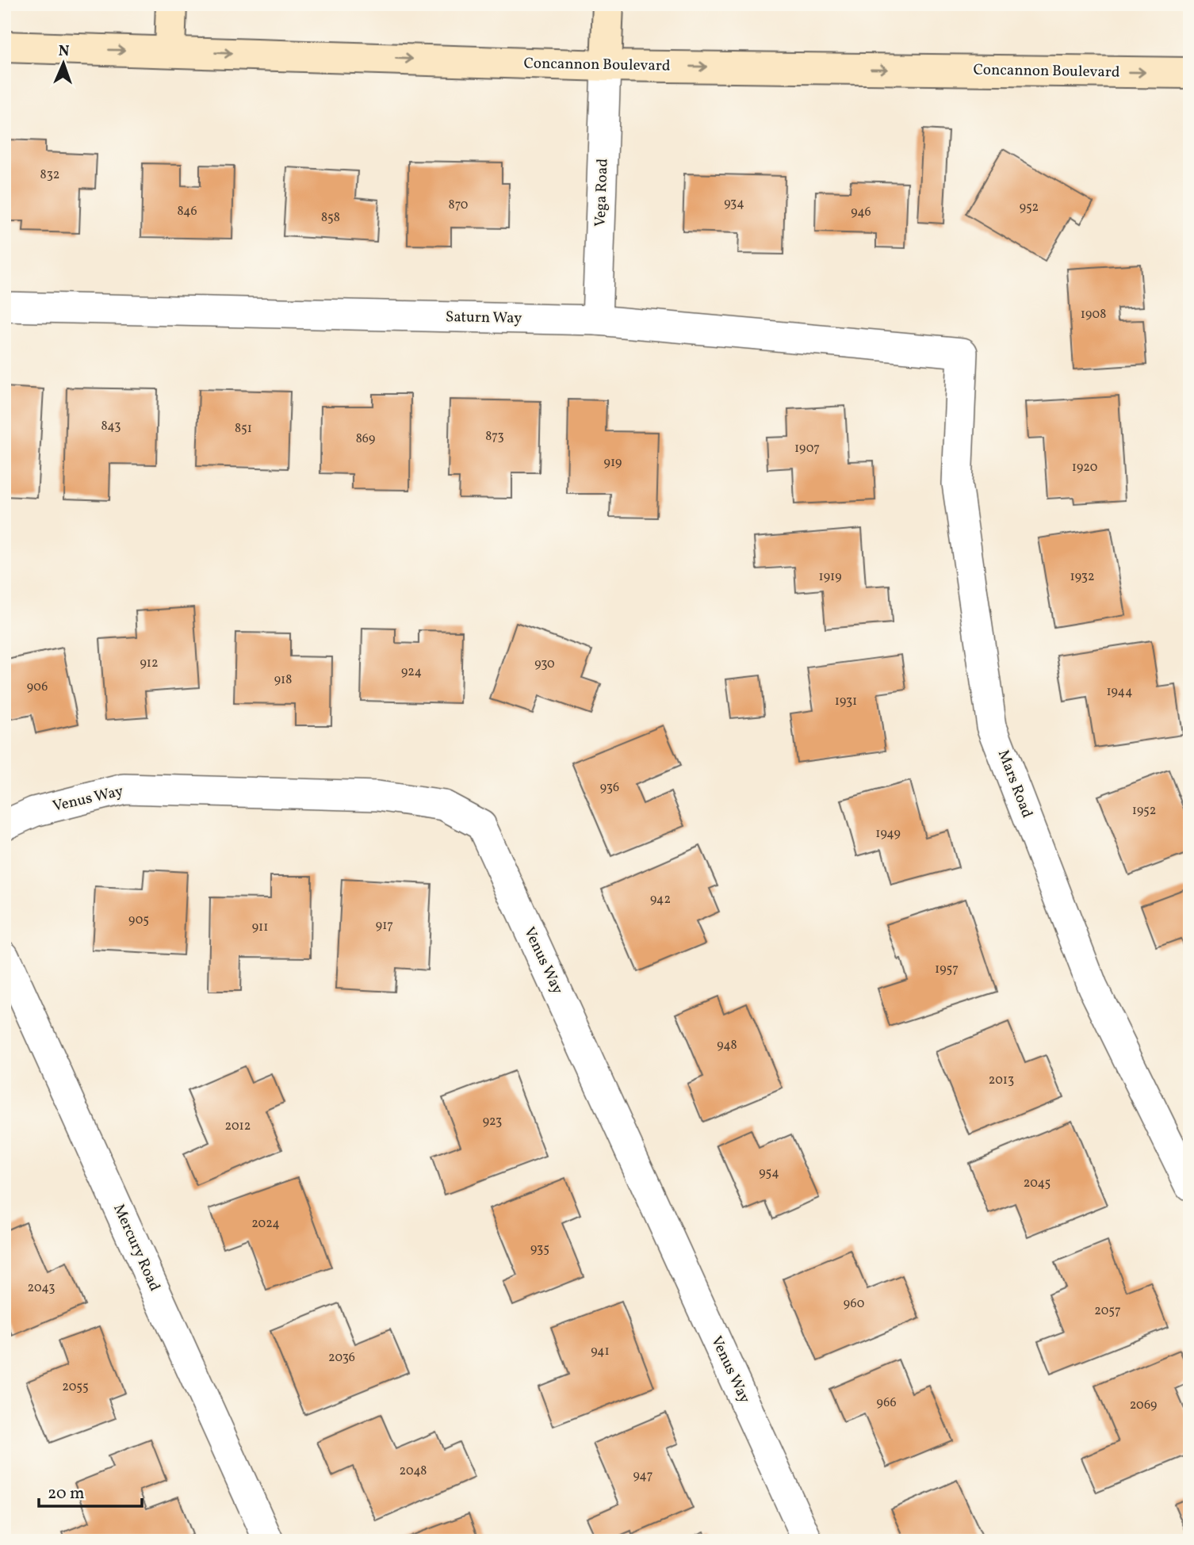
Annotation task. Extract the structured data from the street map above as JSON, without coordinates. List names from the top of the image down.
{
  "streets": {
    "main road": ["Concannon Boulevard"],
    "street": [
      "Vega Road",
      "Saturn Way",
      "Mars Road",
      "Venus Way",
      "Mercury Road"
    ]
  },
  "crossings": [
    ["Concannon Boulevard", "Vega Road"],
    ["Vega Road", "Saturn Way"],
    ["Saturn Way", "Mars Road"]
  ],
  "one_way": ["Concannon Boulevard"],
  "house_numbers": [
    "832",
    "934",
    "870",
    "952",
    "846",
    "946",
    "858",
    "1908",
    "843",
    "851",
    "873",
    "869",
    "1907",
    "919",
    "1920",
    "1919",
    "1932",
    "912",
    "930",
    "924",
    "918",
    "906",
    "1944",
    "1931",
    "936",
    "1952",
    "1949",
    "942",
    "905",
    "917",
    "911",
    "1957",
    "948",
    "2013",
    "923",
    "2012",
    "954",
    "2045",
    "2024",
    "935",
    "2043",
    "960",
    "2057",
    "941",
    "2036",
    "2055",
    "966",
    "2069",
    "2048",
    "947"
  ],
  "scale_bar": "20 m",
  "north": "top"
}
